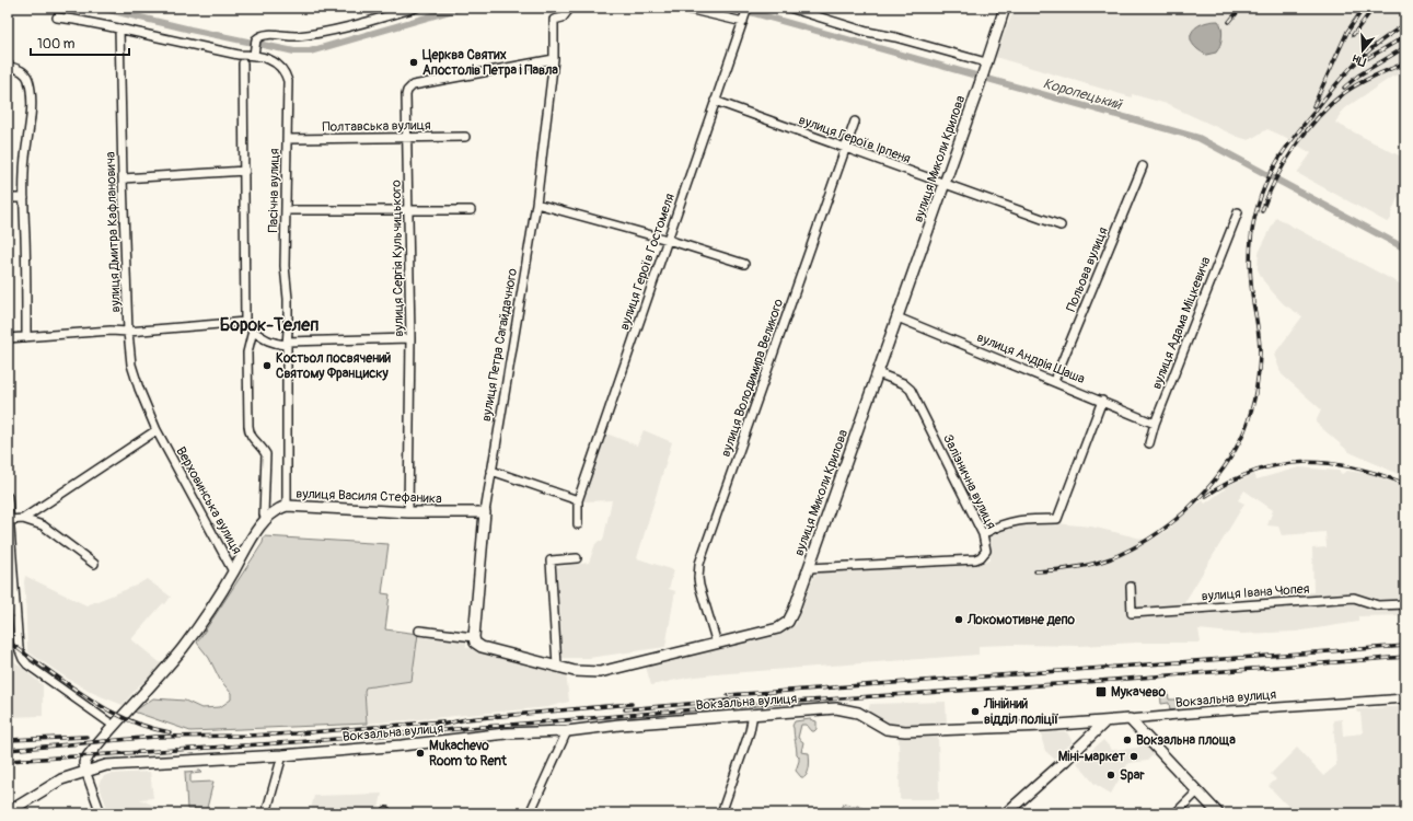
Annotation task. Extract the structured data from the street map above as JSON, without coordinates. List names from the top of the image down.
{
  "streets": {
    "street": [
      "Полтавська вулиця",
      "вулиця Героїв Ірпеня",
      "вулиця Миколи Крилова",
      "Пасічна вулиця",
      "вулиця Дмитра Кафлановича",
      "вулиця Сергія Кульчицького",
      "вулиця Героїв Гостомеля",
      "Польова вулиця",
      "вулиця Адама Міцкевича",
      "вулиця Петра Сагайдачного",
      "вулиця Андрія Шаша",
      "вулиця Володимира Великого",
      "Залізнична вулиця",
      "вулиця Василя Стефаника",
      "Верховинська вулиця",
      "вулиця Івана Чопея",
      "Вокзальна вулиця"
    ]
  },
  "crossings": [
    ["Полтавська вулиця", "Пасічна вулиця"],
    ["Полтавська вулиця", "вулиця Сергія Кульчицького"],
    ["вулиця Героїв Ірпеня", "вулиця Миколи Крилова"],
    ["вулиця Героїв Ірпеня", "вулиця Героїв Гостомеля"],
    ["вулиця Героїв Ірпеня", "вулиця Володимира Великого"],
    ["вулиця Миколи Крилова", "вулиця Петра Сагайдачного"],
    ["вулиця Миколи Крилова", "вулиця Андрія Шаша"],
    ["вулиця Миколи Крилова", "вулиця Володимира Великого"],
    ["вулиця Миколи Крилова", "Залізнична вулиця"],
    ["Пасічна вулиця", "вулиця Василя Стефаника"],
    ["вулиця Дмитра Кафлановича", "Верховинська вулиця"],
    ["вулиця Сергія Кульчицького", "вулиця Петра Сагайдачного"],
    ["вулиця Сергія Кульчицького", "вулиця Василя Стефаника"],
    ["Польова вулиця", "вулиця Андрія Шаша"],
    ["вулиця Адама Міцкевича", "вулиця Андрія Шаша"],
    ["вулиця Петра Сагайдачного", "вулиця Василя Стефаника"],
    ["вулиця Василя Стефаника", "Верховинська вулиця"],
    ["Верховинська вулиця", "Вокзальна вулиця"]
  ],
  "districts": ["Борок-Телеп"],
  "water": ["Коропецький"],
  "places": {
    "other": [
      "Церква Святих Апостолів Петра і Павла",
      "Костьол посвячений Святому Франциску",
      "Локомотивне депо",
      "Лінійний відділ поліції",
      "Вокзальна площа",
      "Mukachevo Room to Rent",
      "Міні-маркет",
      "Spar"
    ],
    "transit": ["Мукачево"]
  },
  "scale_bar": "100 m",
  "north": "bottom"
}
